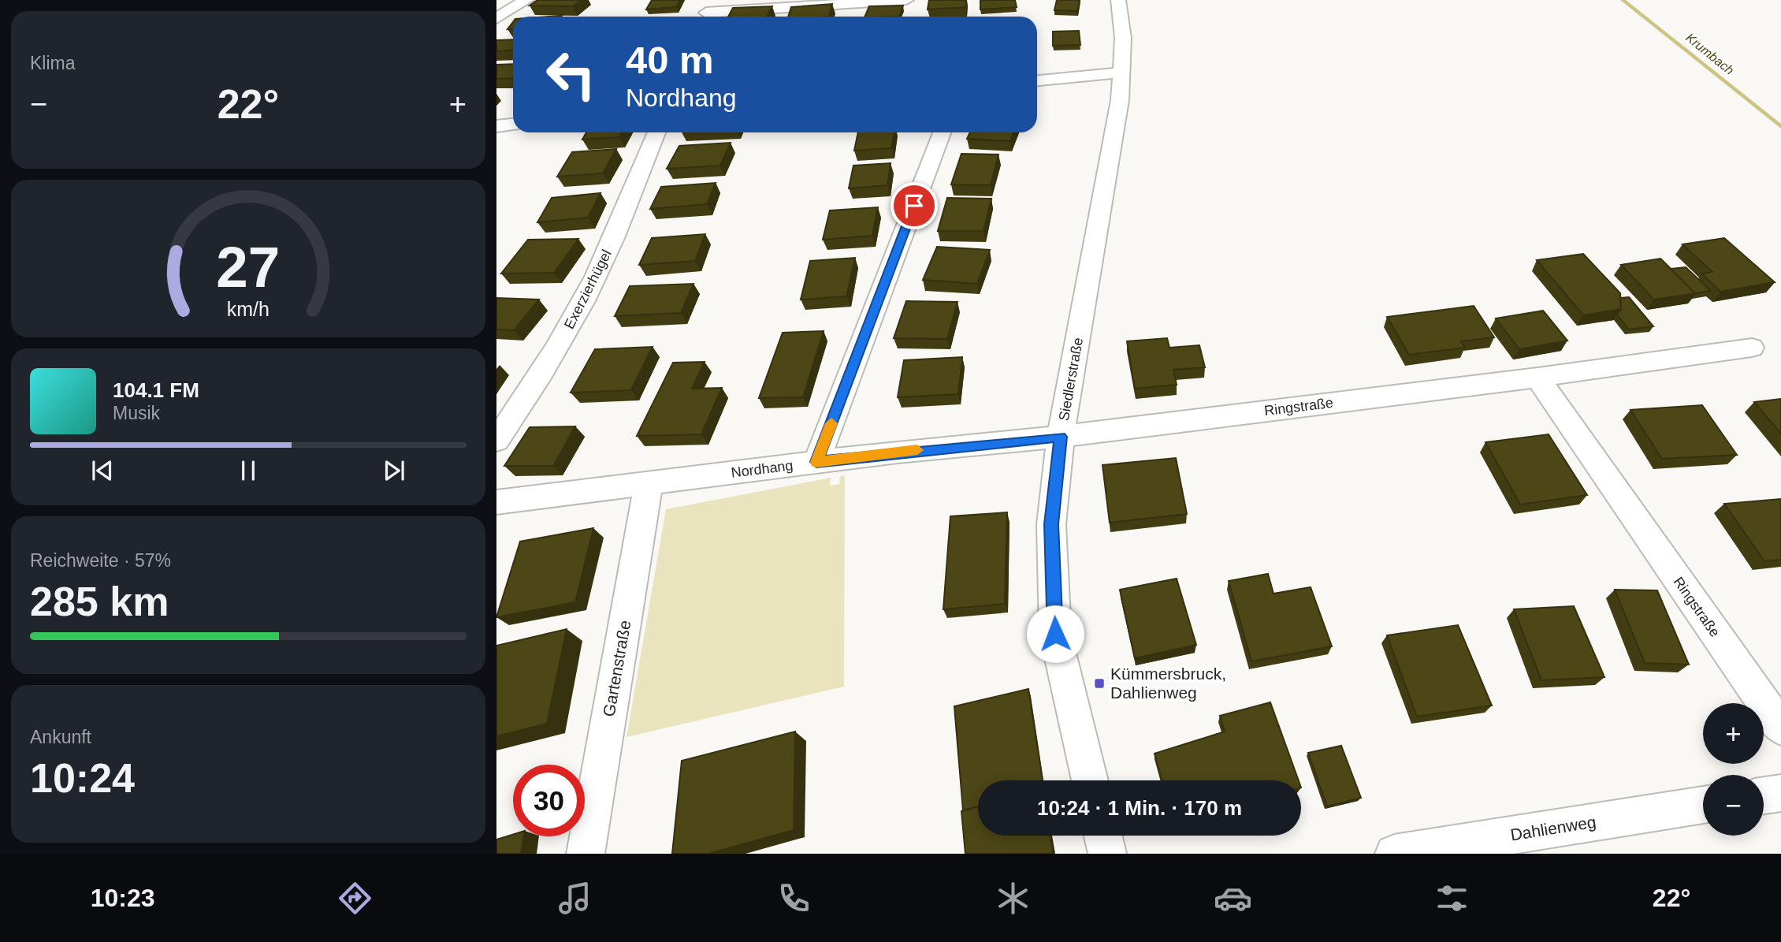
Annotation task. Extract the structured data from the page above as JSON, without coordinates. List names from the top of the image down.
{
  "streets": {
    "street": [
      "Exerzierhügel",
      "Siedlerstraße",
      "Ringstraße",
      "Nordhang",
      "Gartenstraße",
      "Dahlienweg"
    ]
  },
  "crossings": [
    ["Siedlerstraße", "Ringstraße"],
    ["Siedlerstraße", "Nordhang"],
    ["Ringstraße", "Nordhang"],
    ["Nordhang", "Gartenstraße"]
  ],
  "water": ["Krumbach"],
  "places": {
    "transit": ["Kümmersbruck, Dahlienweg"]
  },
  "page": {
    "tile": [
      "Klima",
      ["Reichweite · 57%", "285 km"],
      ["Ankunft", "10:24"]
    ],
    "turn": ["40 m", "Nordhang"],
    "heat": ["−", "22°", "+"],
    "song": ["104.1 FM", "Musik"],
    "map_buttons": ["+", "−"],
    "limit": "30",
    "trip": "10:24 · 1 Min. · 170 m",
    "tabs": ["10:23", "22°"],
    "gauge": ["27", "km/h"]
  }
}
